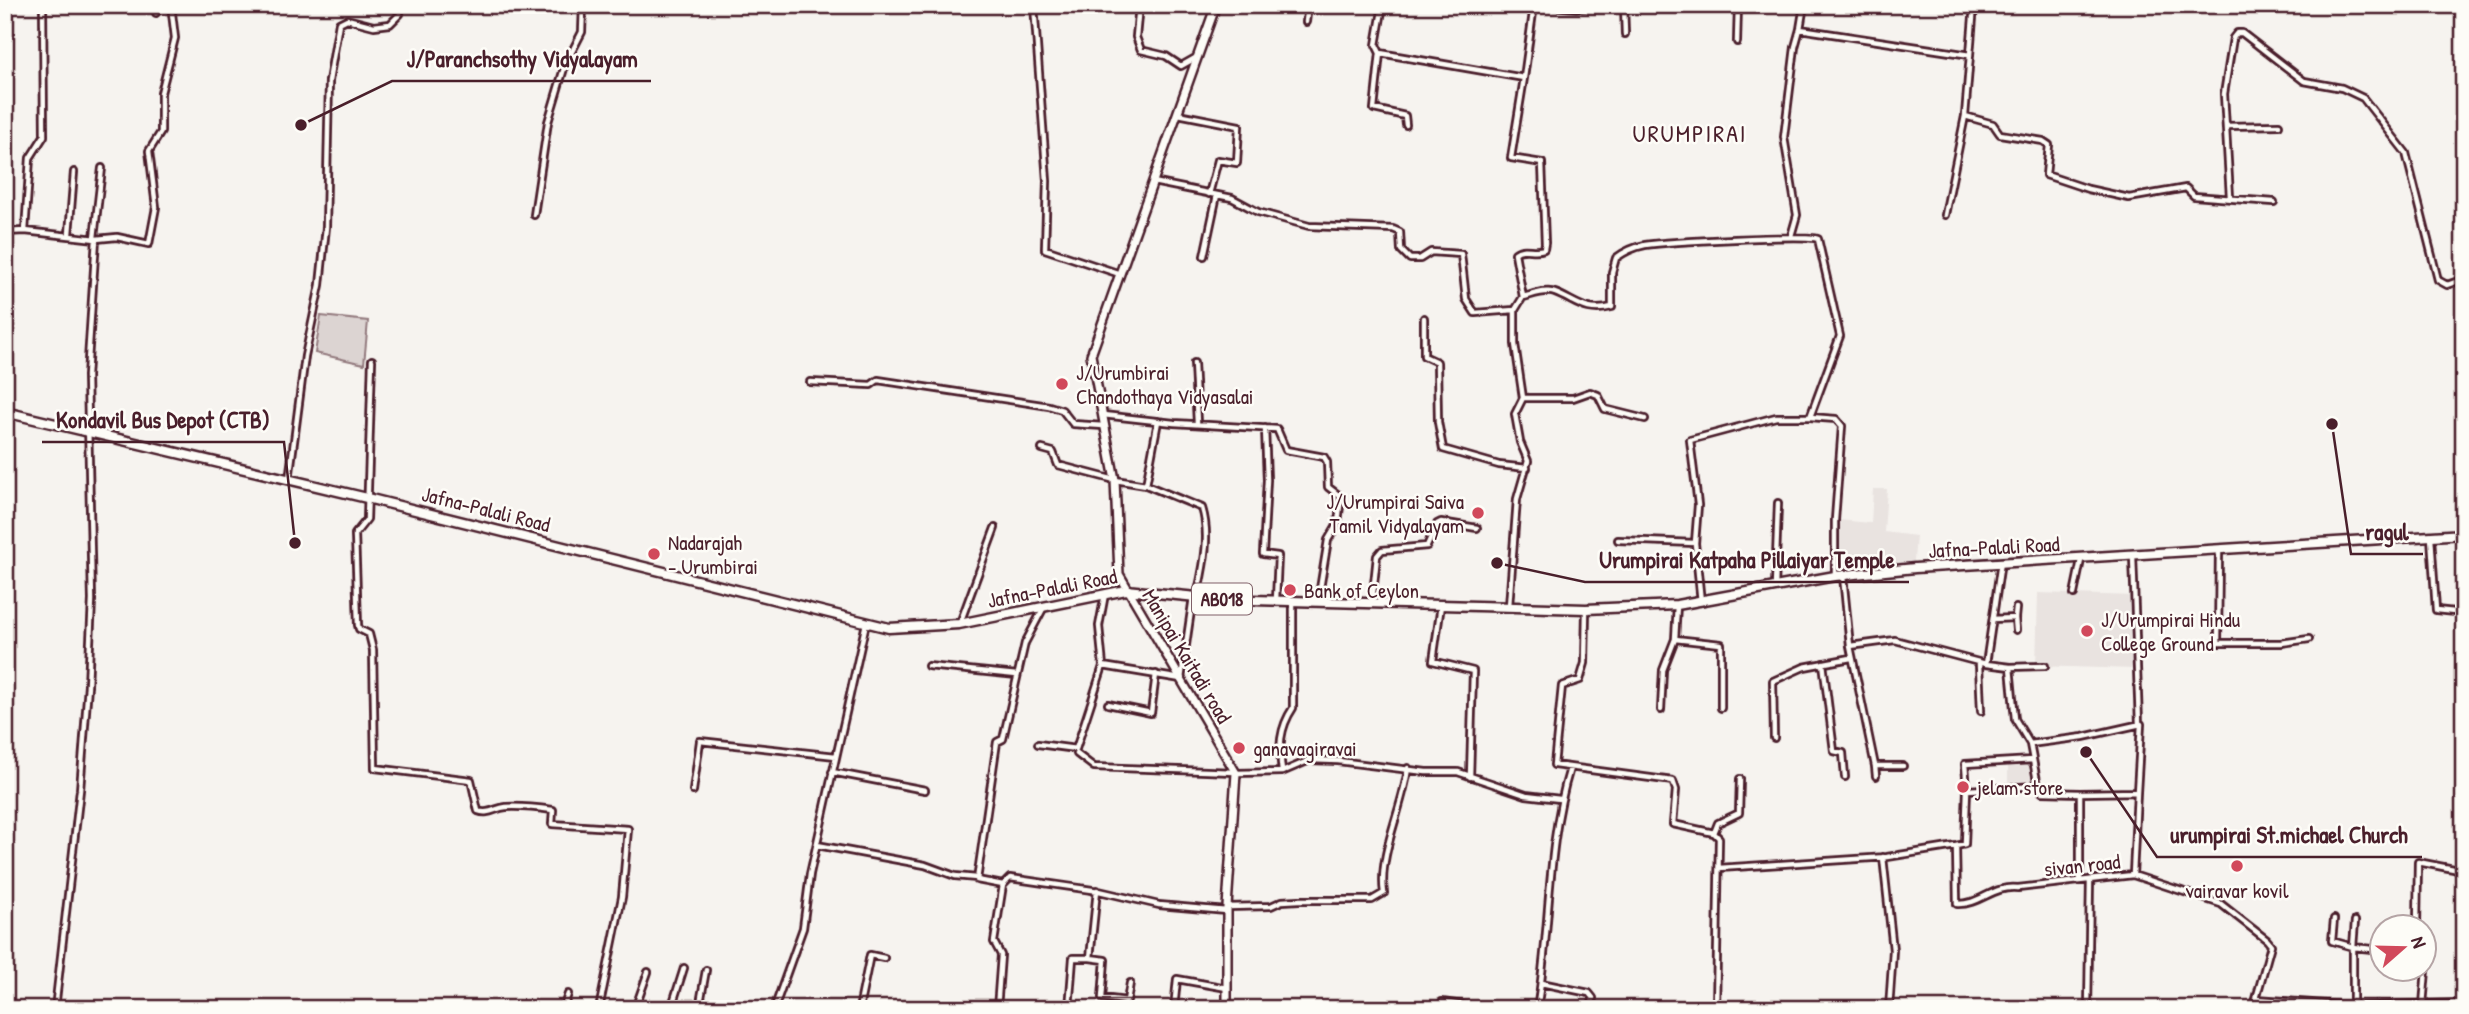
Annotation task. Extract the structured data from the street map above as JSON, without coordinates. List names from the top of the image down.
{
  "streets": {
    "main road": ["Jafna-Palali Road", "AB018", "Manipai Kaitadi road"],
    "street": ["sivan road"]
  },
  "crossings": [
    ["Jafna-Palali Road", "Manipai Kaitadi road"]
  ],
  "districts": ["URUMPIRAI"],
  "places": [
    "J/Paranchsothy Vidyalayam",
    "J/Urumbirai Chandothaya Vidyasalai",
    "ragul",
    "J/Urumpirai Saiva Tamil Vidyalayam",
    "Kondavil Bus Depot (CTB)",
    "Nadarajah - Urumbirai",
    "Urumpirai Katpaha Pillaiyar Temple",
    "Bank of Ceylon",
    "J/Urumpirai Hindu College Ground",
    "ganavagiravai",
    "urumpirai St.michael Church",
    "jelam store",
    "vairavar kovil"
  ],
  "north": "right"
}
